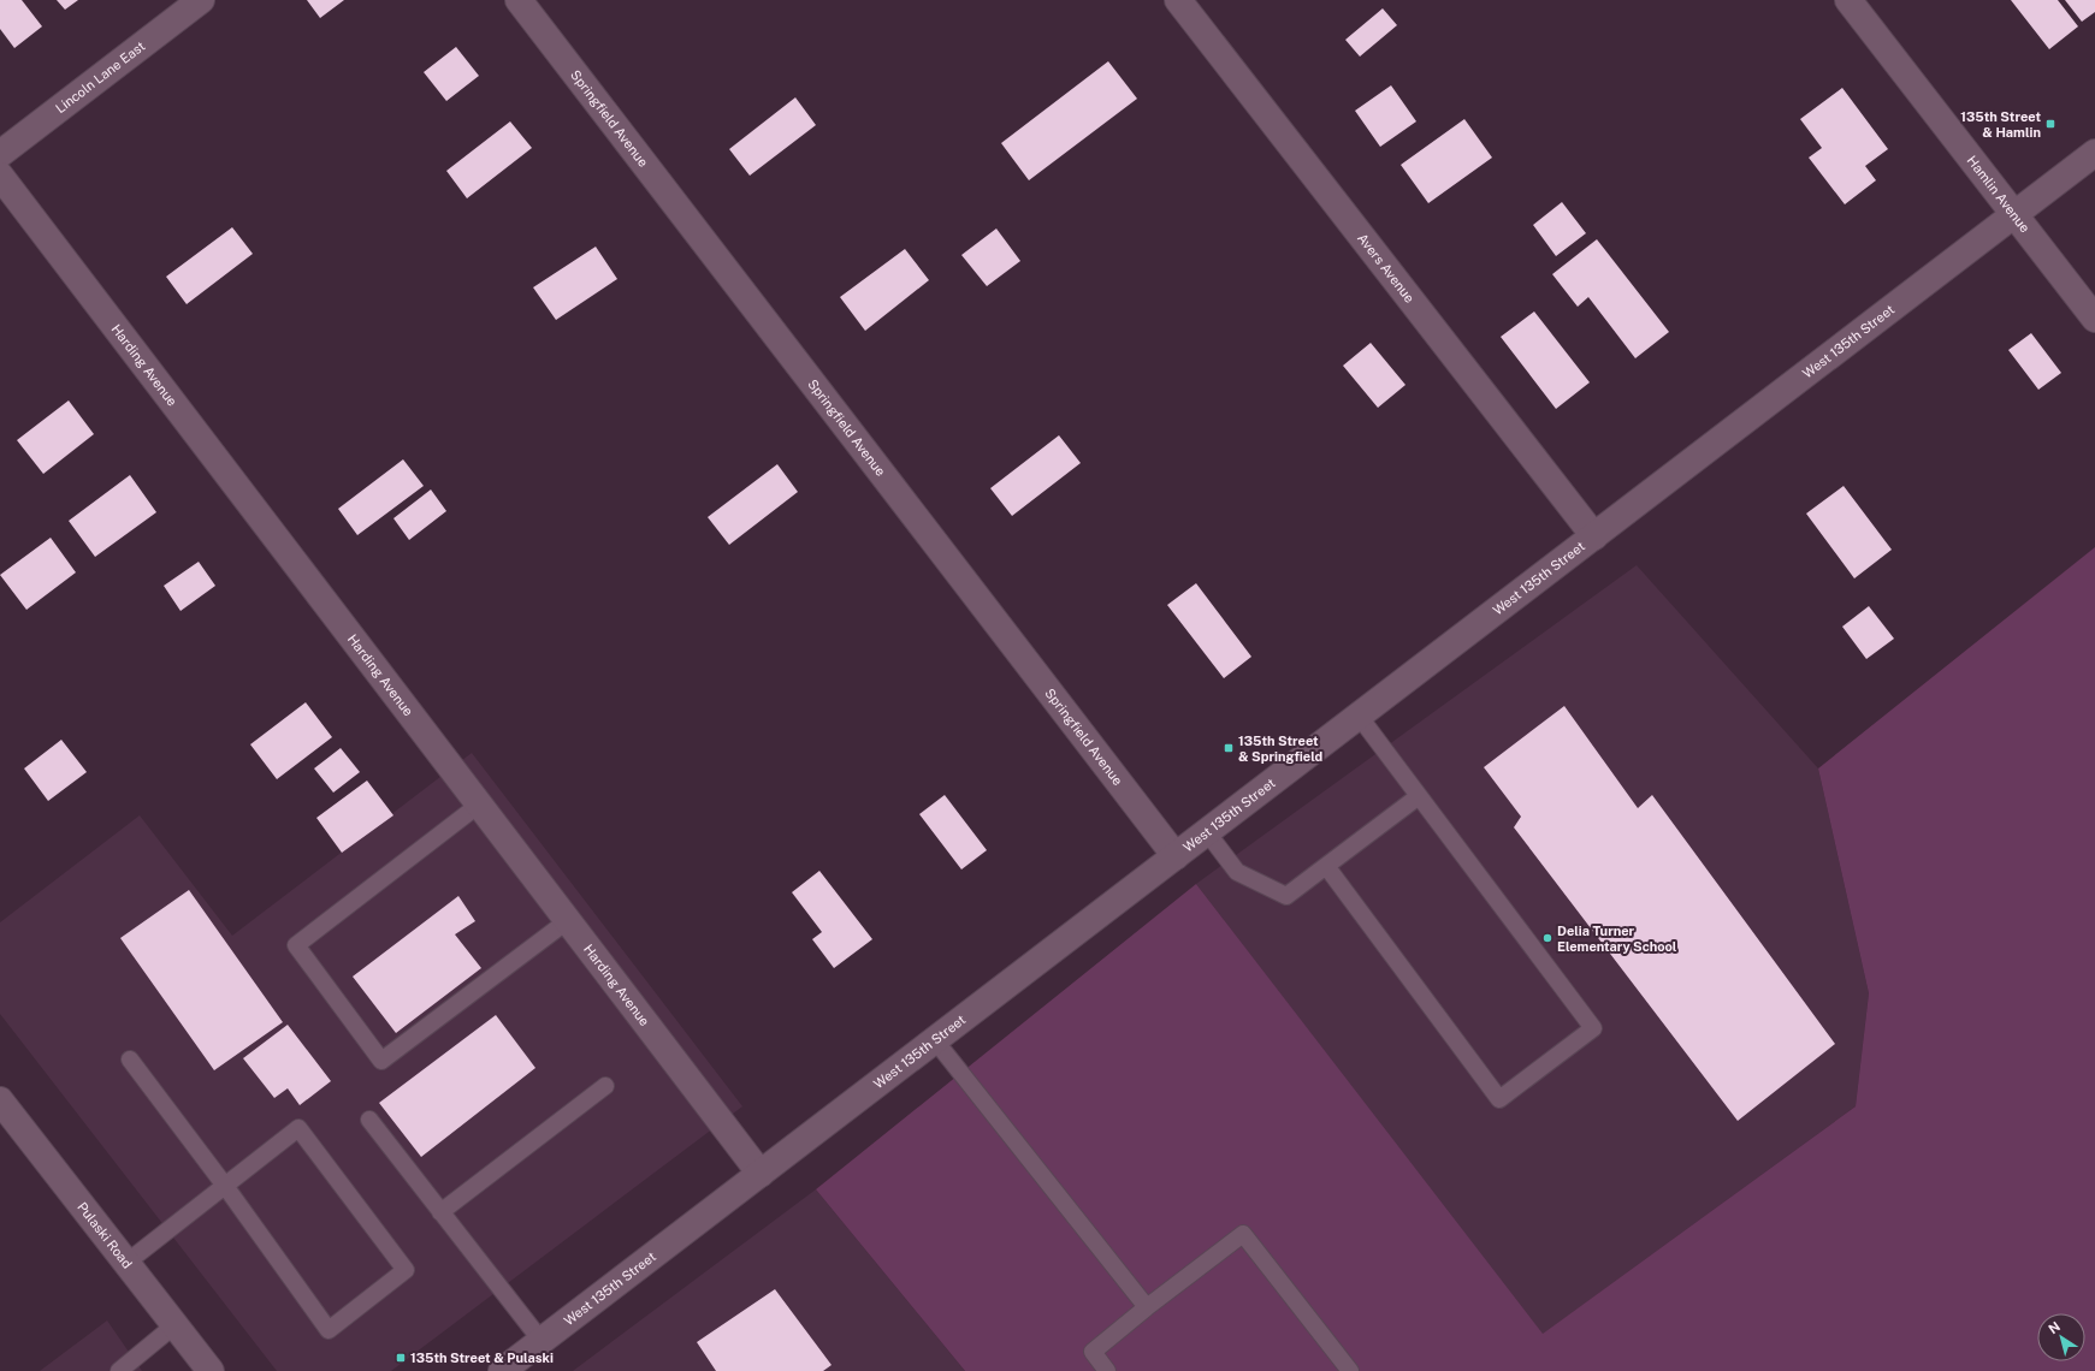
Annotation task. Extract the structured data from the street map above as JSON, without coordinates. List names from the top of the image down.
{
  "streets": {
    "street": [
      "Lincoln Lane East",
      "Springfield Avenue",
      "Hamlin Avenue",
      "Avers Avenue",
      "West 135th Street",
      "Harding Avenue",
      "Pulaski Road"
    ]
  },
  "crossings": [
    ["Springfield Avenue", "West 135th Street"],
    ["Hamlin Avenue", "West 135th Street"],
    ["Avers Avenue", "West 135th Street"],
    ["West 135th Street", "Harding Avenue"]
  ],
  "places": {
    "transit": ["135th Street & Hamlin", "135th Street & Springfield", "135th Street & Pulaski"],
    "other": ["Delia Turner Elementary School"]
  },
  "north": "top left"
}
